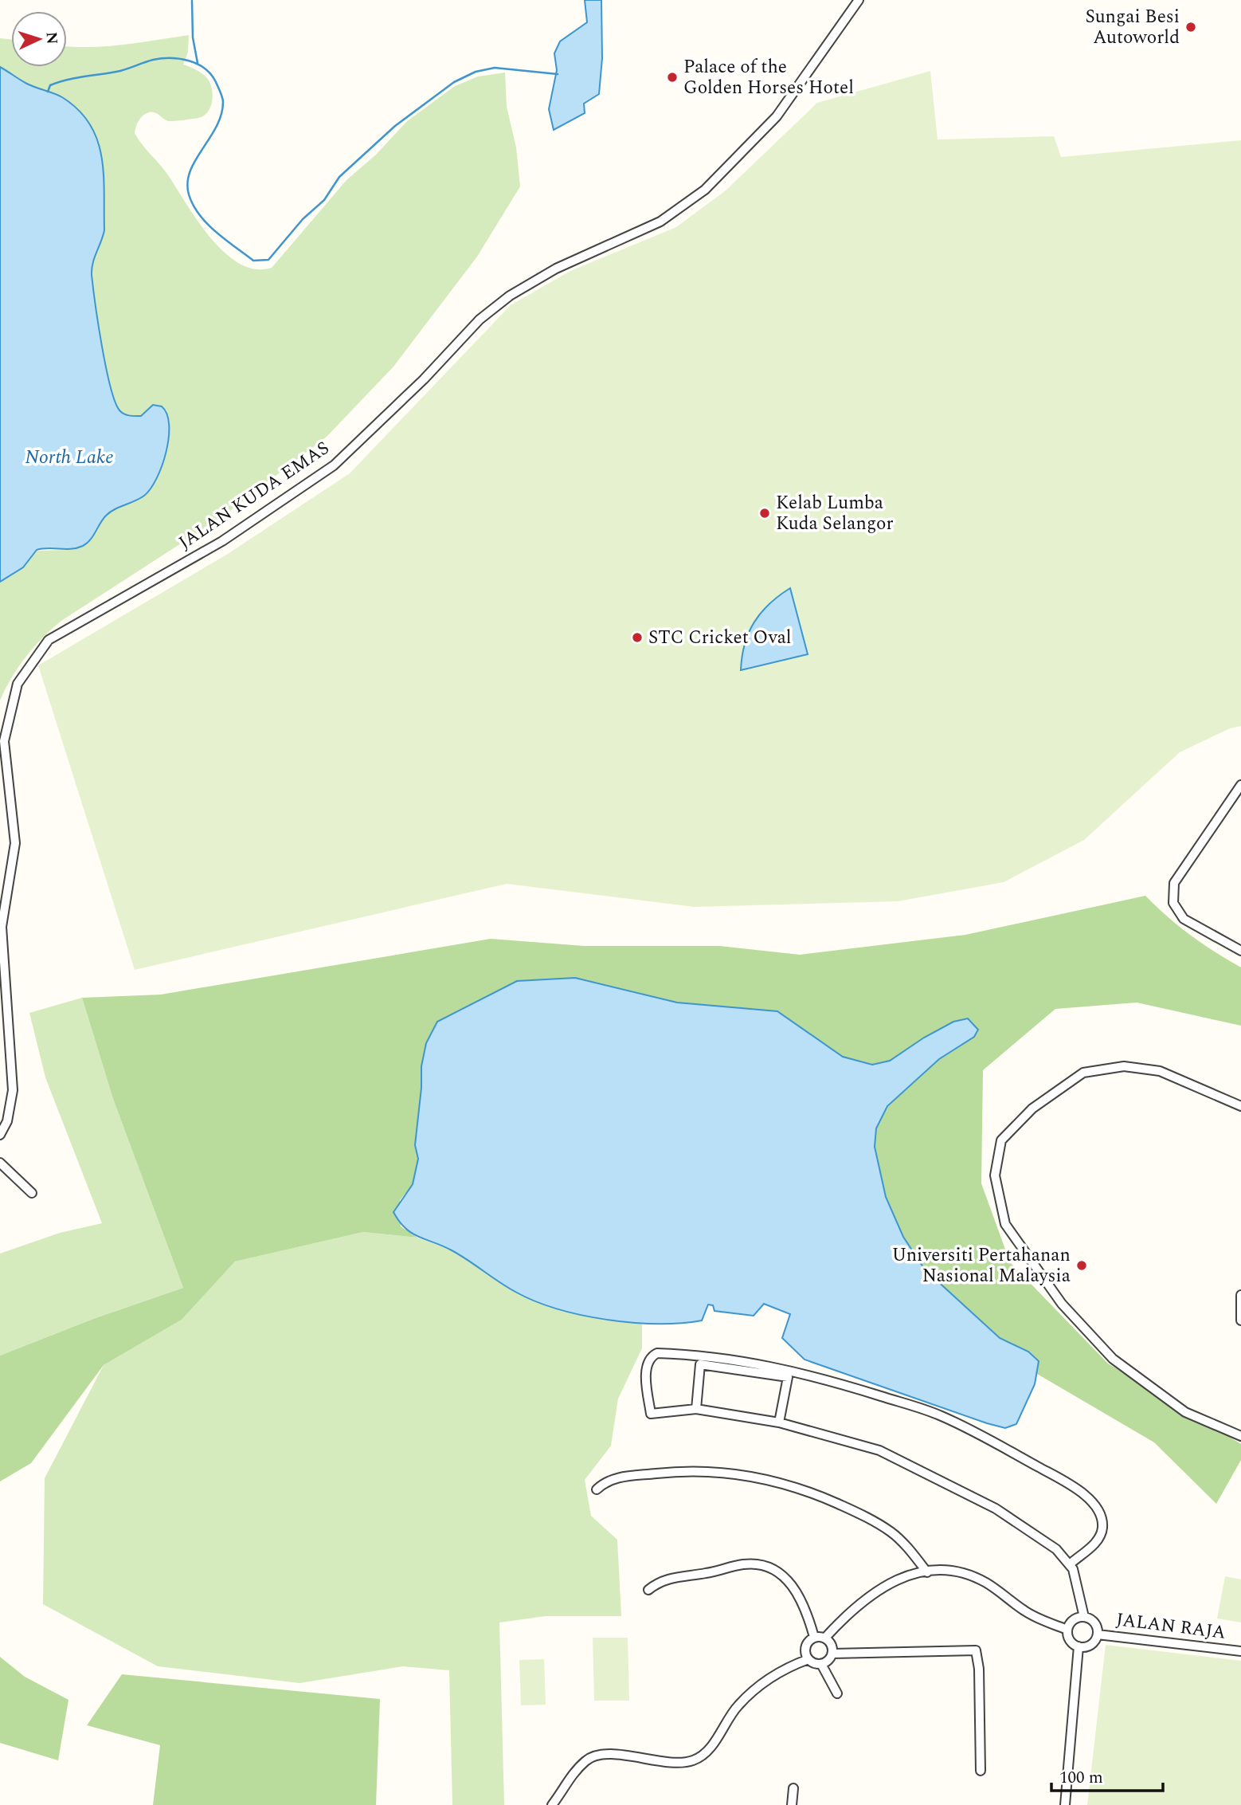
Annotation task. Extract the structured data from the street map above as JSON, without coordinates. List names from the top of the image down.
{
  "streets": {
    "street": ["JALAN KUDA EMAS", "JALAN RAJA"]
  },
  "water": ["North Lake"],
  "places": [
    "Sungai Besi Autoworld",
    "Palace of the Golden Horses Hotel",
    "Kelab Lumba Kuda Selangor",
    "STC Cricket Oval",
    "Universiti Pertahanan Nasional Malaysia"
  ],
  "scale_bar": "100 m",
  "north": "right"
}
